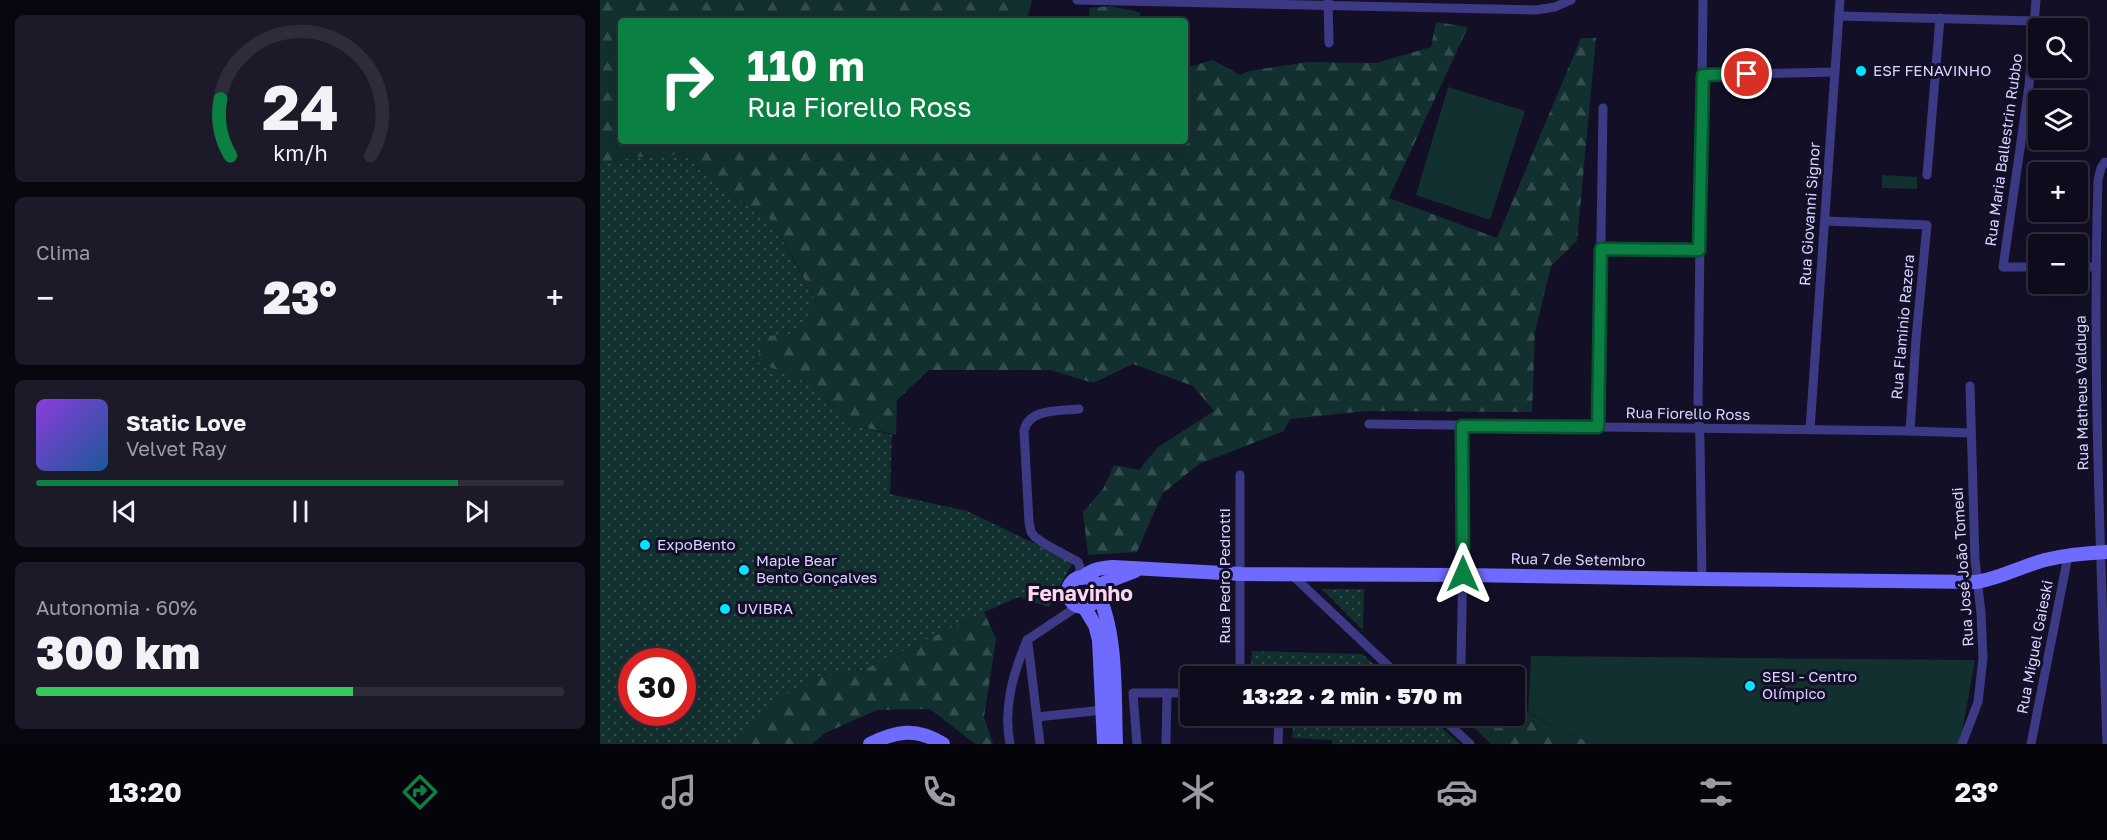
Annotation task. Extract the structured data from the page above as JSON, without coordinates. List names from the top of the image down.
{
  "streets": {
    "street": [
      "Rua Maria Ballestrin Rubbo",
      "Rua Giovanni Signor",
      "Rua Flaminio Razera",
      "Rua Matheus Valduga",
      "Rua Fiorello Ross",
      "Rua 7 de Setembro",
      "Rua José João Tomedi",
      "Rua Pedro Pedrotti",
      "Rua Miguel Gaieski"
    ]
  },
  "crossings": [
    ["Rua Giovanni Signor", "Rua Flaminio Razera"],
    ["Rua Giovanni Signor", "Rua Fiorello Ross"],
    ["Rua Flaminio Razera", "Rua Fiorello Ross"],
    ["Rua Matheus Valduga", "Rua 7 de Setembro"],
    ["Rua Fiorello Ross", "Rua José João Tomedi"],
    ["Rua 7 de Setembro", "Rua José João Tomedi"],
    ["Rua 7 de Setembro", "Rua Pedro Pedrotti"],
    ["Rua 7 de Setembro", "Rua Miguel Gaieski"]
  ],
  "districts": ["Fenavinho"],
  "places": [
    "ESF FENAVINHO",
    "ExpoBento",
    "Maple Bear Bento Gonçalves",
    "UVIBRA",
    "SESI - Centro Olímpico"
  ],
  "page": {
    "map_buttons": ["+", "−"],
    "turn": ["110 m", "Rua Fiorello Ross"],
    "tile": [
      "Clima",
      ["Autonomia · 60%", "300 km"]
    ],
    "heat": ["−", "23°", "+"],
    "song": ["Static Love", "Velvet Ray"],
    "limit": "30",
    "trip": "13:22 · 2 min · 570 m",
    "tabs": ["13:20", "23°"],
    "gauge": ["24", "km/h"]
  }
}
